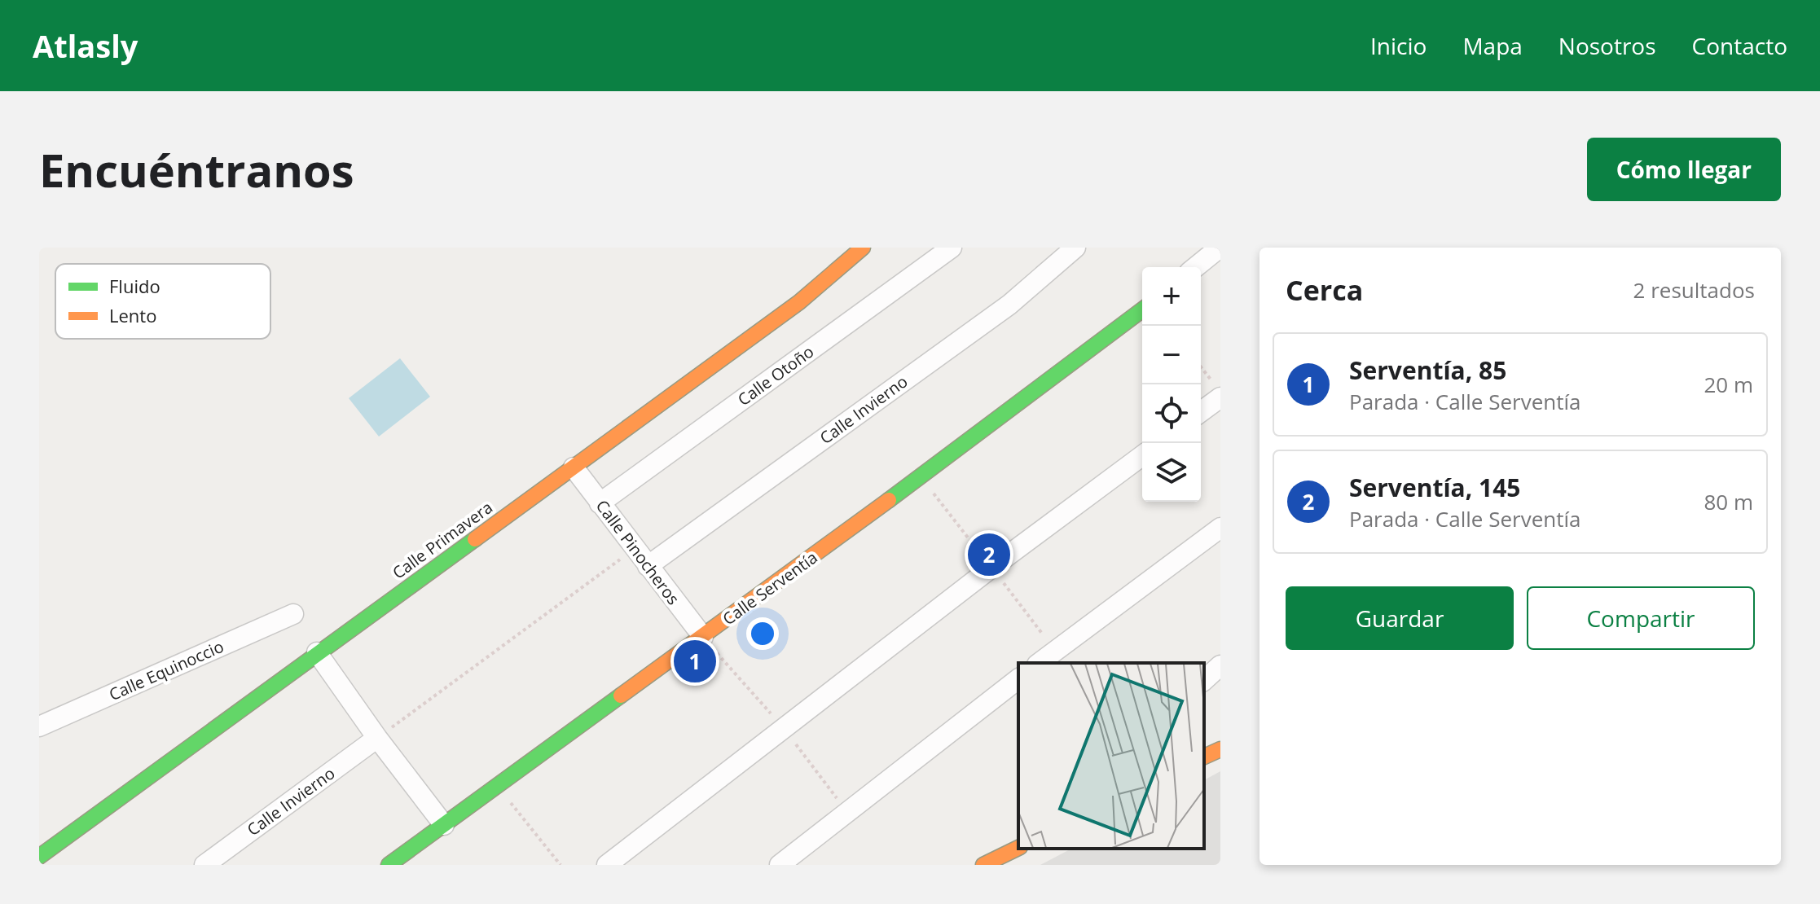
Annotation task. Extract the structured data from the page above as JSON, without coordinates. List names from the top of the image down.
{
  "streets": {
    "street": [
      "Calle Otoño",
      "Calle Invierno",
      "Calle Primavera",
      "Calle Pinocheros",
      "Calle Serventía",
      "Calle Equinoccio"
    ]
  },
  "crossings": [
    ["Calle Otoño", "Calle Pinocheros"],
    ["Calle Invierno", "Calle Pinocheros"],
    ["Calle Primavera", "Calle Pinocheros"],
    ["Calle Pinocheros", "Calle Serventía"]
  ],
  "legend": ["Fluido", "Lento"],
  "page": {
    "header": "Atlasly",
    "nav": [
      "Inicio",
      "Mapa",
      "Nosotros",
      "Contacto"
    ],
    "buttons": [
      "Cómo llegar",
      ["Guardar", "Compartir"]
    ],
    "title": "Encuéntranos",
    "heading": ["Cerca", "2 resultados"],
    "map_buttons": ["+", "−"],
    "list": [
      {
        "mark": "1",
        "name": "Serventía, 85",
        "note": "Parada · Calle Serventía",
        "value": "20 m"
      },
      {
        "mark": "2",
        "name": "Serventía, 145",
        "note": "Parada · Calle Serventía",
        "value": "80 m"
      }
    ],
    "pins": ["2", "1"]
  }
}
